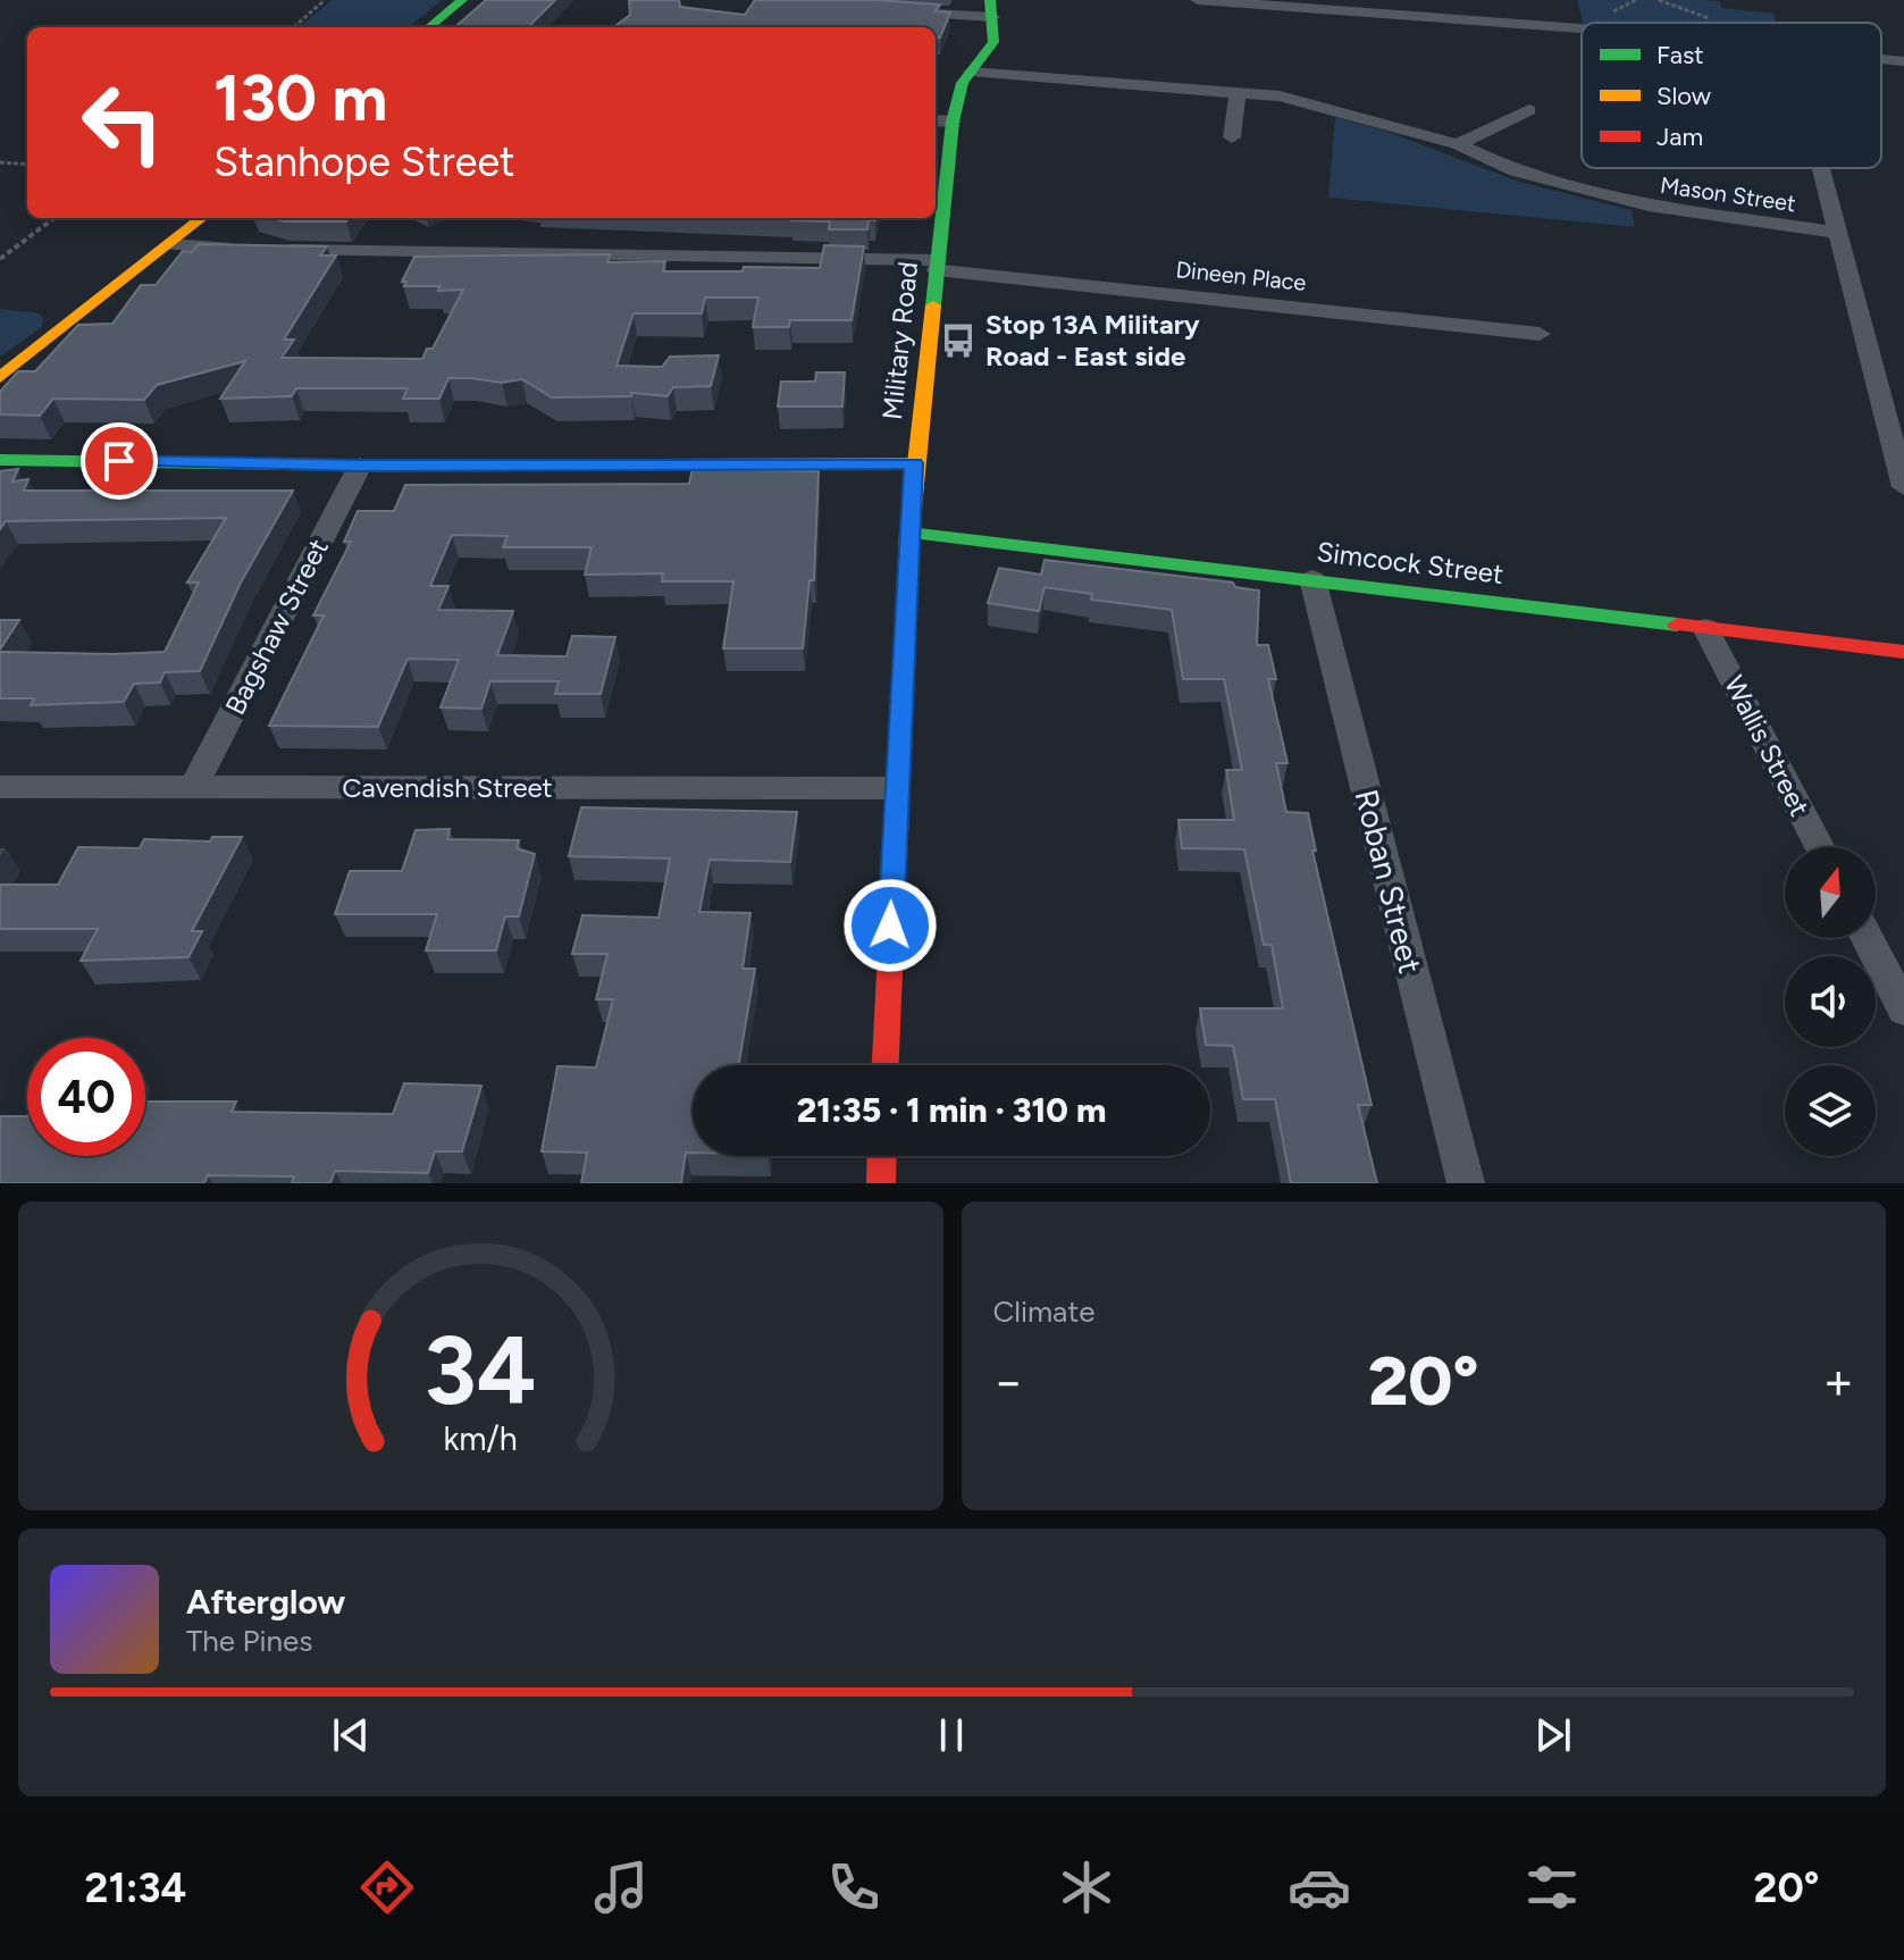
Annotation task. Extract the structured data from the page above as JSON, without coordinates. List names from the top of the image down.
{
  "streets": {
    "street": [
      "Mason Street",
      "Dineen Place",
      "Military Road",
      "Simcock Street",
      "Bagshaw Street",
      "Wallis Street",
      "Cavendish Street",
      "Roban Street"
    ]
  },
  "crossings": [
    ["Mason Street", "Military Road"],
    ["Dineen Place", "Military Road"],
    ["Military Road", "Simcock Street"],
    ["Military Road", "Cavendish Street"],
    ["Simcock Street", "Wallis Street"],
    ["Simcock Street", "Roban Street"],
    ["Bagshaw Street", "Cavendish Street"]
  ],
  "places": {
    "bus stop": ["Stop 13A Military Road - East side"]
  },
  "legend": ["Fast", "Slow", "Jam"],
  "north": "top",
  "page": {
    "turn": ["130 m", "Stanhope Street"],
    "limit": "40",
    "trip": "21:35 · 1 min · 310 m",
    "tile": "Climate",
    "heat": ["−", "20°", "+"],
    "song": ["Afterglow", "The Pines"],
    "tabs": ["21:34", "20°"],
    "gauge": ["34", "km/h"]
  }
}
